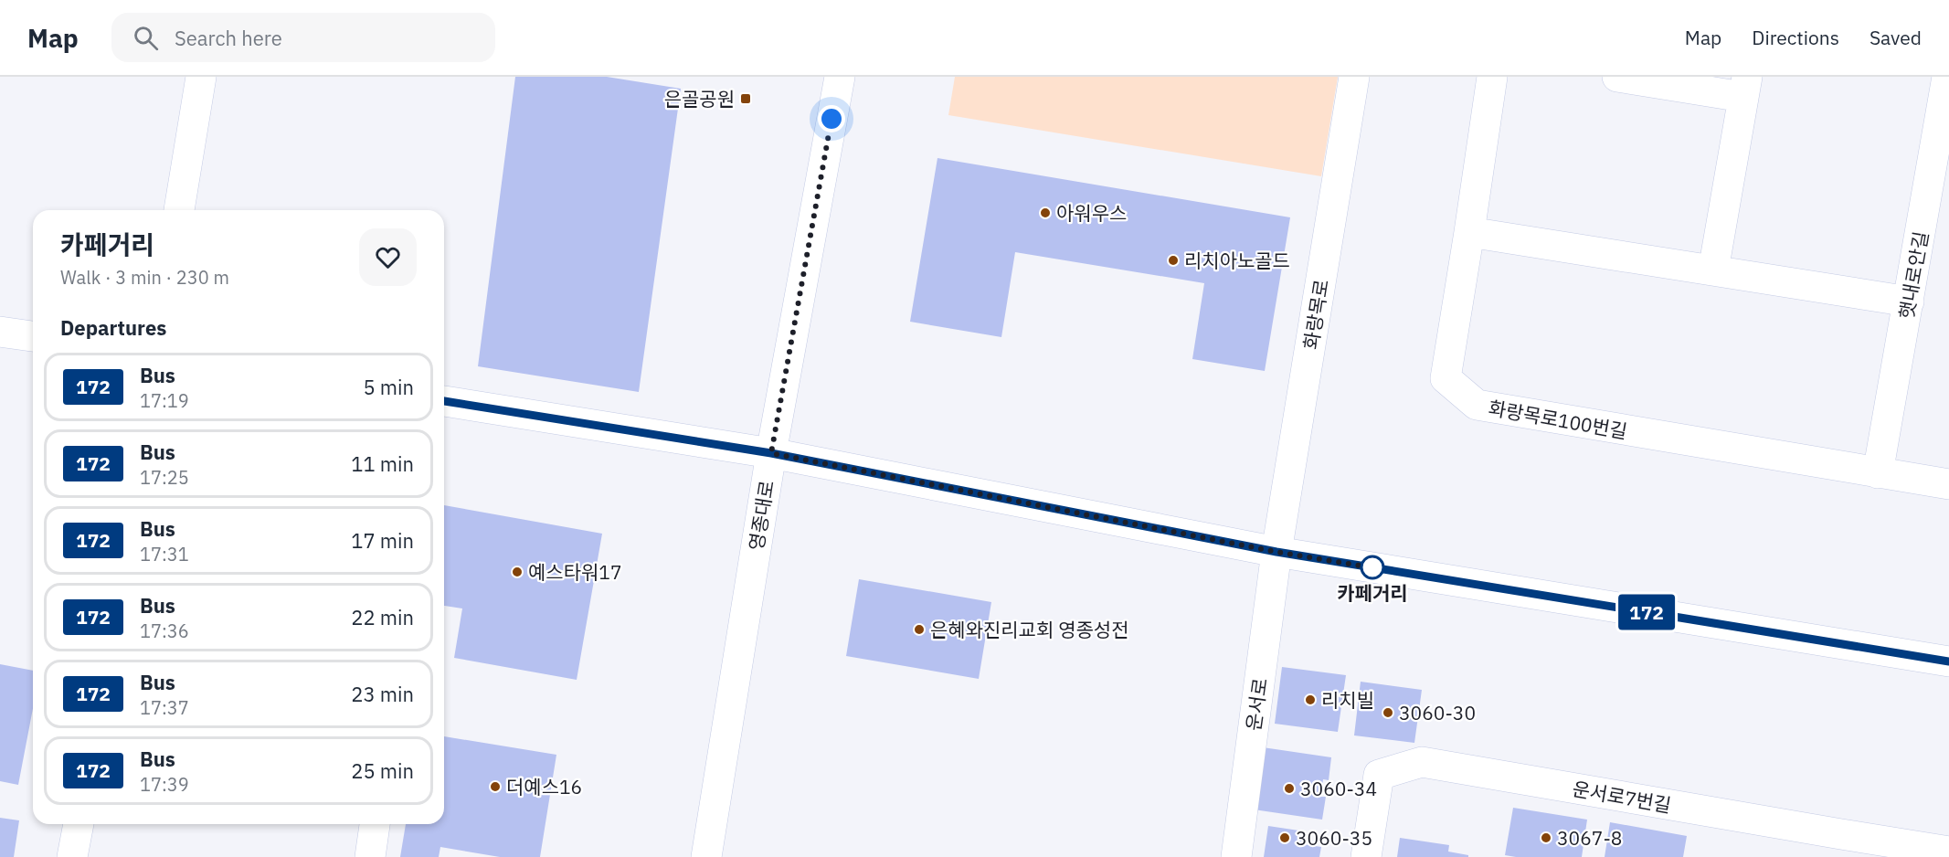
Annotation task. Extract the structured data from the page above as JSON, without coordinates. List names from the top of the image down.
{
  "streets": {
    "street": [
      "햇내로안길",
      "화랑목로",
      "화랑목로100번길",
      "영종대로",
      "운서로",
      "운서로7번길"
    ]
  },
  "crossings": [
    ["햇내로안길", "화랑목로100번길"],
    ["화랑목로", "운서로"]
  ],
  "places": {
    "transit": ["은골공원"],
    "other": [
      "아워우스",
      "리치아노골드",
      "카페거리",
      "예스타워17",
      "은혜와진리교회 영종성전",
      "리치빌",
      "3060-30",
      "더예스16",
      "3060-34",
      "3060-35",
      "3067-8"
    ]
  },
  "lines": ["bus line 172"],
  "page": {
    "header": "Map",
    "search": "Search here",
    "nav": ["Map", "Directions", "Saved"],
    "on_map": "172",
    "heading": [
      ["카페거리", "Walk · 3 min · 230 m"],
      "Departures"
    ],
    "list": [
      {
        "mark": "172",
        "name": "Bus",
        "note": "17:19",
        "value": "5 min"
      },
      {
        "mark": "172",
        "name": "Bus",
        "note": "17:25",
        "value": "11 min"
      },
      {
        "mark": "172",
        "name": "Bus",
        "note": "17:31",
        "value": "17 min"
      },
      {
        "mark": "172",
        "name": "Bus",
        "note": "17:36",
        "value": "22 min"
      },
      {
        "mark": "172",
        "name": "Bus",
        "note": "17:37",
        "value": "23 min"
      },
      {
        "mark": "172",
        "name": "Bus",
        "note": "17:39",
        "value": "25 min"
      }
    ]
  }
}
